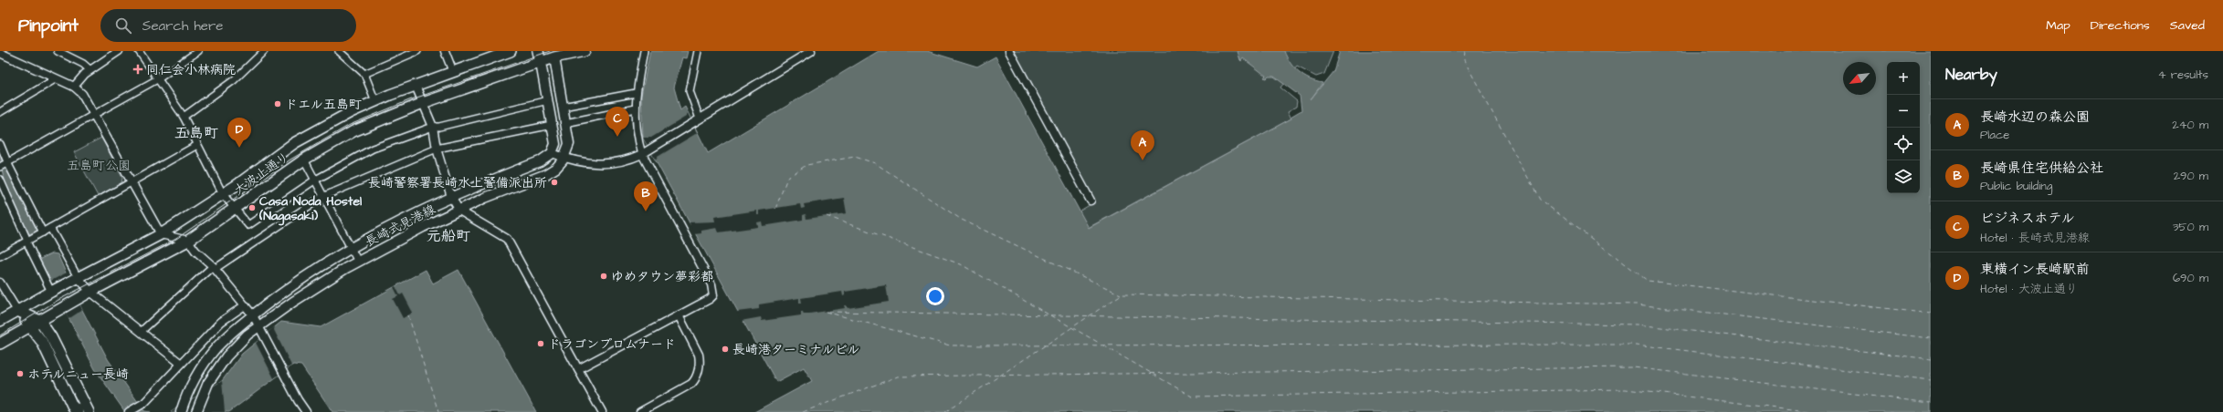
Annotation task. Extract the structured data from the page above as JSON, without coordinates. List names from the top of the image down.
{
  "streets": {
    "highway": ["大波止通り"],
    "main road": ["長崎式見港線"]
  },
  "districts": ["五島町", "元船町"],
  "parks": ["五島町公園"],
  "places": {
    "health": ["同仁会小林病院"],
    "other": [
      "ドエル五島町",
      "長崎警察署長崎水上警備派出所",
      "Casa Noda Hostel (Nagasaki)",
      "ゆめタウン夢彩都",
      "ドラゴンプロムナード",
      "長崎港ターミナルビル",
      "ホテルニュー長崎"
    ]
  },
  "north": "bottom left",
  "page": {
    "header": "Pinpoint",
    "search": "Search here",
    "nav": ["Map", "Directions", "Saved"],
    "heading": ["Nearby", "4 results"],
    "map_buttons": ["+", "−"],
    "list": [
      {
        "mark": "A",
        "name": "長崎水辺の森公園",
        "note": "Place",
        "value": "240 m"
      },
      {
        "mark": "B",
        "name": "長崎県住宅供給公社",
        "note": "Public building",
        "value": "290 m"
      },
      {
        "mark": "C",
        "name": "ビジネスホテル",
        "note": "Hotel · 長崎式見港線",
        "value": "350 m"
      },
      {
        "mark": "D",
        "name": "東横イン長崎駅前",
        "note": "Hotel · 大波止通り",
        "value": "690 m"
      }
    ],
    "pins": [
      "C",
      "D",
      "A",
      "B"
    ]
  }
}
